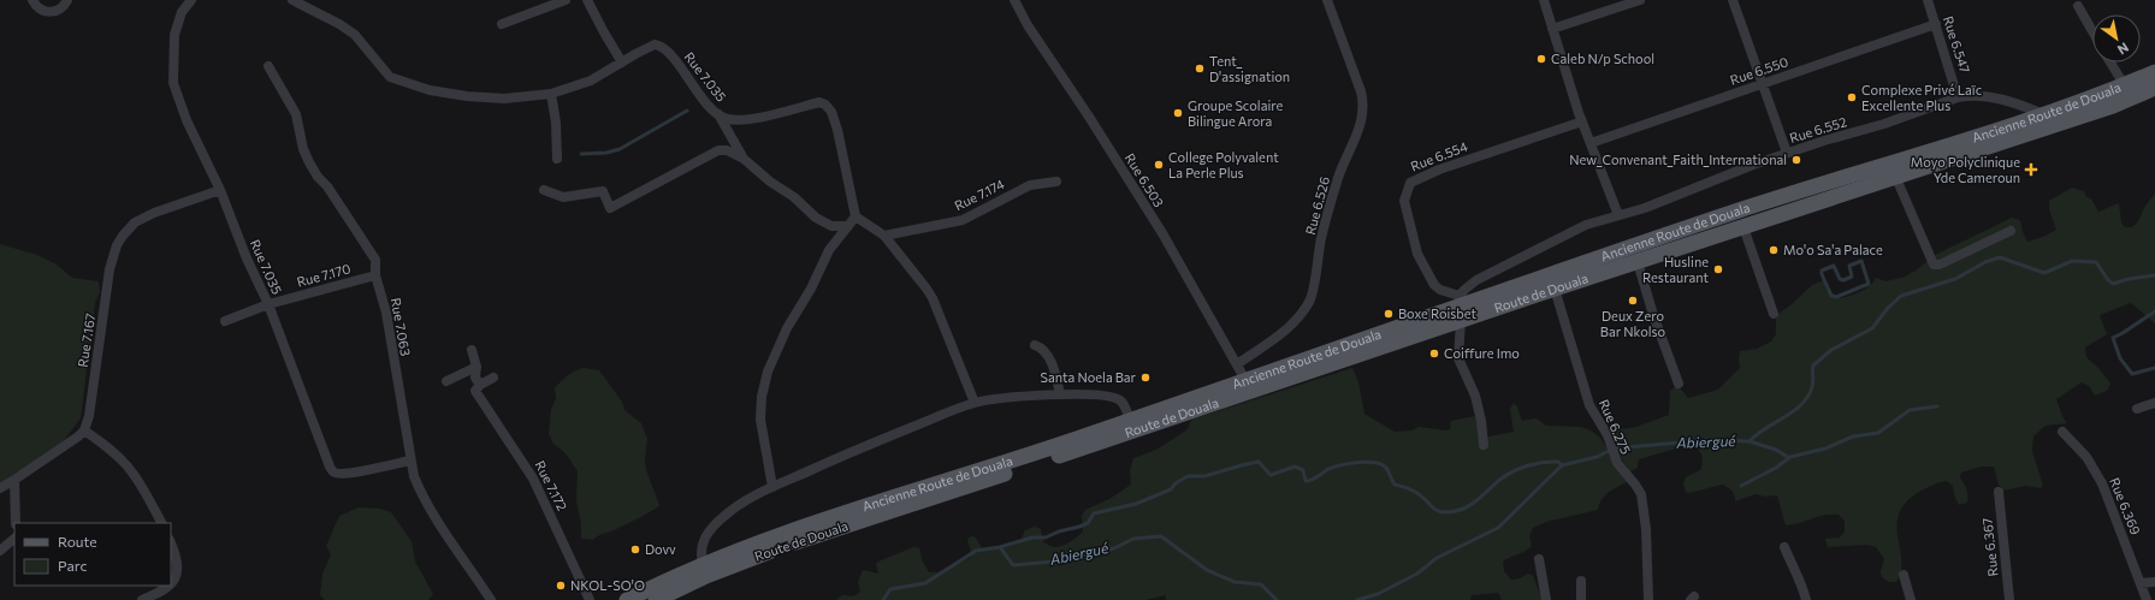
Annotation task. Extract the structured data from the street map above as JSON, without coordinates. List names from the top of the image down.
{
  "streets": {
    "main road": ["Ancienne Route de Douala", "Route de Douala"],
    "street": [
      "Rue 6.547",
      "Rue 6.550",
      "Rue 7.035",
      "Rue 6.552",
      "Rue 6.554",
      "Rue 6.503",
      "Rue 7.174",
      "Rue 6.526",
      "Rue 7.170",
      "Rue 7.063",
      "Rue 7.167",
      "Rue 6.275",
      "Rue 7.172",
      "Rue 6.369",
      "Rue 6.367"
    ]
  },
  "crossings": [
    ["Rue 6.547", "Rue 6.550"],
    ["Rue 6.547", "Rue 6.552"],
    ["Rue 7.035", "Rue 7.170"],
    ["Rue 7.035", "Rue 7.063"],
    ["Rue 7.035", "Rue 7.167"],
    ["Ancienne Route de Douala", "Rue 6.552"],
    ["Ancienne Route de Douala", "Rue 6.554"],
    ["Ancienne Route de Douala", "Rue 6.503"],
    ["Ancienne Route de Douala", "Route de Douala"],
    ["Rue 6.552", "Rue 6.554"],
    ["Rue 6.552", "Route de Douala"],
    ["Rue 6.554", "Route de Douala"],
    ["Rue 6.503", "Rue 6.526"],
    ["Rue 7.170", "Rue 7.063"],
    ["Route de Douala", "Rue 6.275"]
  ],
  "water": ["Abiergué"],
  "places": {
    "other": [
      "Caleb N/p School",
      "Tent_ D'assignation",
      "Complexe Privé Laïc Excellente Plus",
      "Groupe Scolaire Bilingue Arora",
      "New_Convenant_Faith_International",
      "College Polyvalent La Perle Plus",
      "Mo'o Sa'a Palace",
      "Husline Restaurant",
      "Deux Zero Bar Nkolso",
      "Boxe Roisbet",
      "Coiffure Imo",
      "Santa Noela Bar",
      "Dovv",
      "NKOL-SO'O"
    ],
    "health": ["Moyo Polyclinique Yde Cameroun"]
  },
  "legend": ["Route", "Parc"],
  "north": "bottom right"
}
